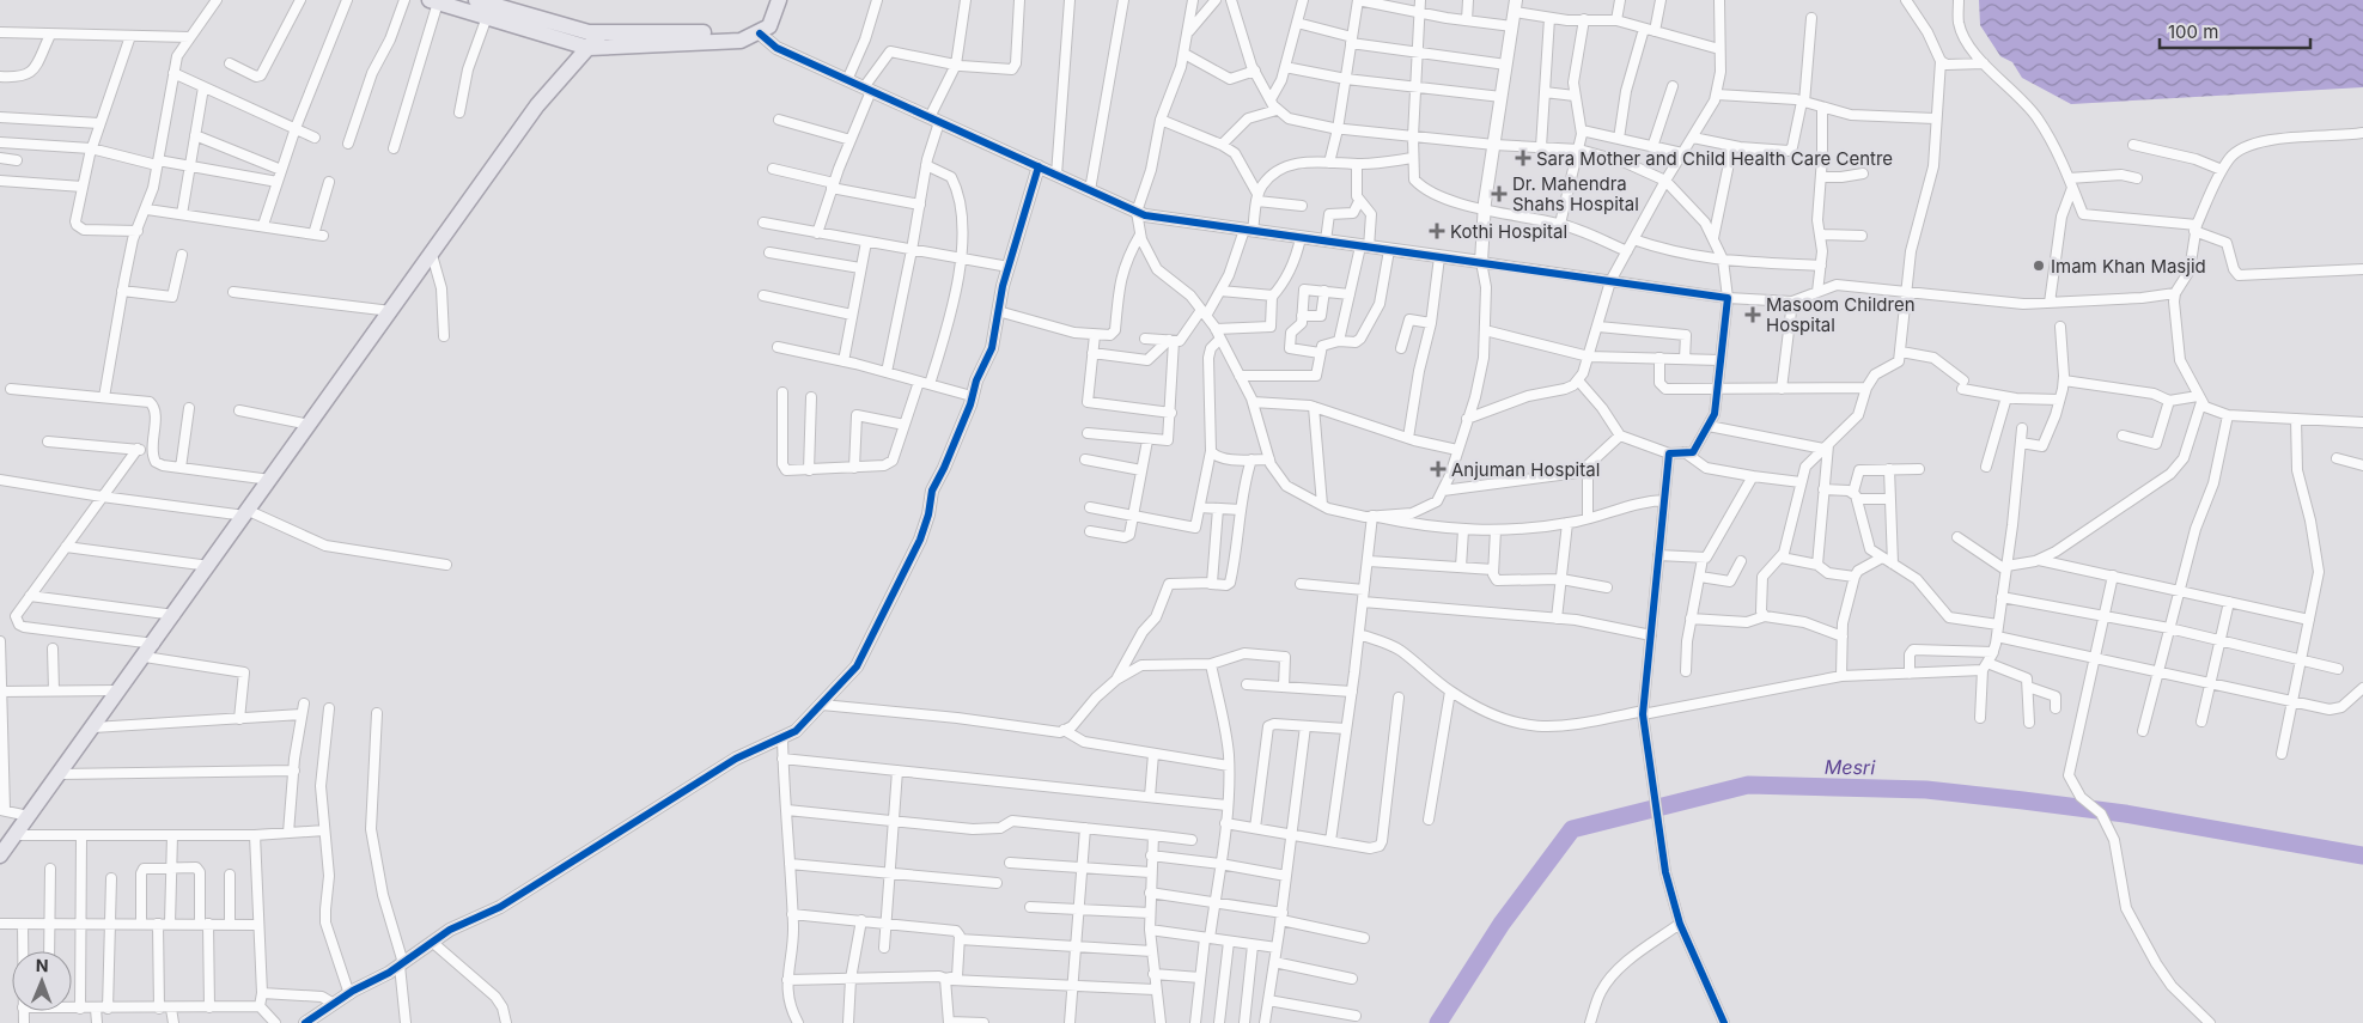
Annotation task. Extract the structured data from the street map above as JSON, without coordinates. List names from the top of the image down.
{
  "water": ["Mesri"],
  "places": {
    "health": [
      "Sara Mother and Child Health Care Centre",
      "Dr. Mahendra Shahs Hospital",
      "Kothi Hospital",
      "Masoom Children Hospital",
      "Anjuman Hospital"
    ],
    "other": ["Imam Khan Masjid"]
  },
  "scale_bar": "100 m",
  "north": "top"
}
